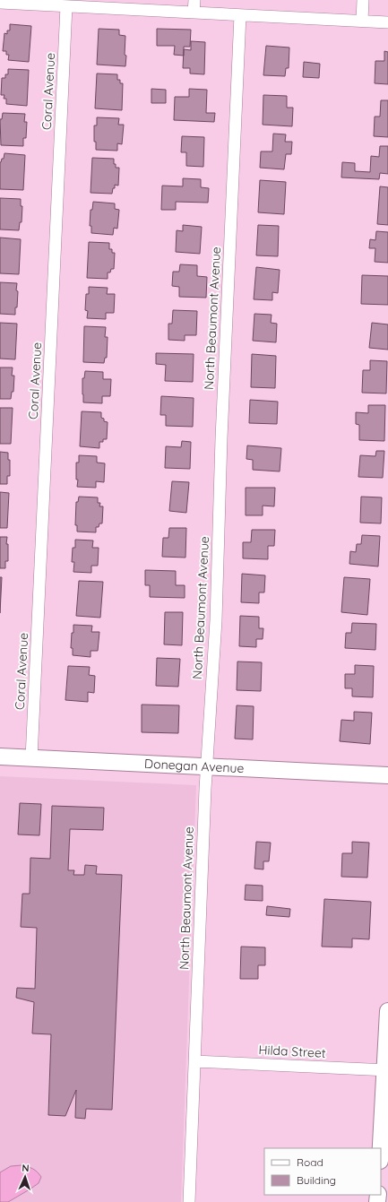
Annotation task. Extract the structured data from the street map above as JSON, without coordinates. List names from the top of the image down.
{
  "streets": {
    "street": [
      "Coral Avenue",
      "North Beaumont Avenue",
      "Donegan Avenue",
      "Hilda Street"
    ]
  },
  "crossings": [
    ["Coral Avenue", "Donegan Avenue"],
    ["North Beaumont Avenue", "Donegan Avenue"],
    ["North Beaumont Avenue", "Hilda Street"]
  ],
  "legend": ["Road", "Building"],
  "north": "top"
}
